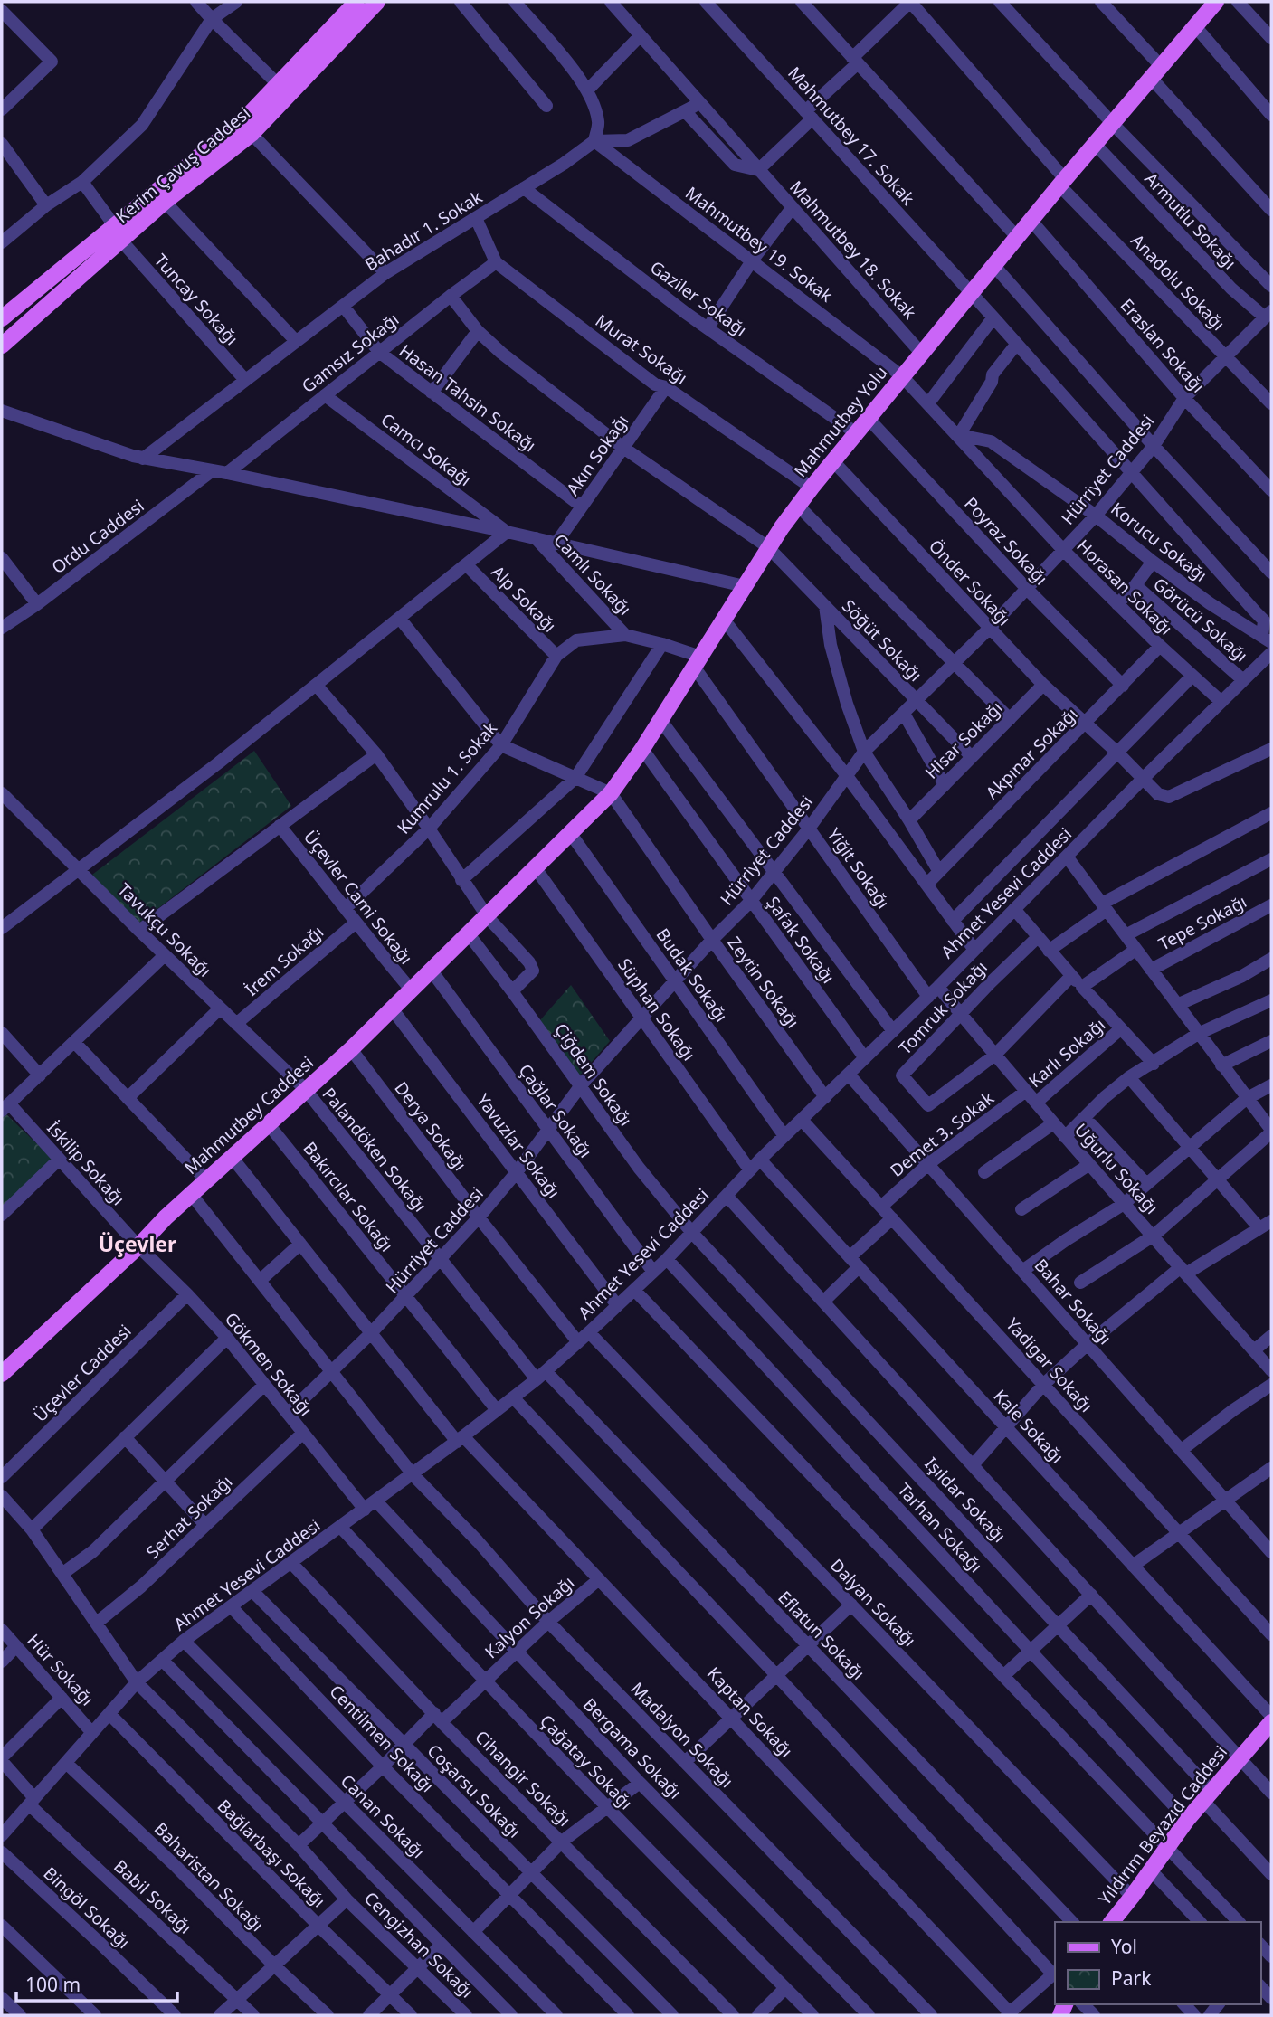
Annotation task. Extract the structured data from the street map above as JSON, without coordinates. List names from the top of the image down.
{
  "streets": {
    "main road": [
      "Kerim Çavuş Caddesi",
      "Mahmutbey Yolu",
      "Mahmutbey Caddesi",
      "Yıldırım Beyazıd Caddesi"
    ],
    "street": [
      "Mahmutbey 17. Sokak",
      "Armutlu Sokağı",
      "Bahadır 1. Sokak",
      "Mahmutbey 19. Sokak",
      "Mahmutbey 18. Sokak",
      "Anadolu Sokağı",
      "Gaziler Sokağı",
      "Tuncay Sokağı",
      "Eraslan Sokağı",
      "Murat Sokağı",
      "Gamsız Sokağı",
      "Hasan Tahsin Sokağı",
      "Camcı Sokağı",
      "Akın Sokağı",
      "Hürriyet Caddesi",
      "Ordu Caddesi",
      "Poyraz Sokağı",
      "Korucu Sokağı",
      "Camlı Sokağı",
      "Önder Sokağı",
      "Horasan Sokağı",
      "Alp Sokağı",
      "Görücü Sokağı",
      "Söğüt Sokağı",
      "Hisar Sokağı",
      "Akpınar Sokağı",
      "Kumrulu 1. Sokak",
      "Yiğit Sokağı",
      "Ahmet Yesevi Caddesi",
      "Üçevler Cami Sokağı",
      "Tepe Sokağı",
      "Tavukçu Sokağı",
      "Şafak Sokağı",
      "İrem Sokağı",
      "Budak Sokağı",
      "Zeytin Sokağı",
      "Tomruk Sokağı",
      "Süphan Sokağı",
      "Karlı Sokağı",
      "Çiğdem Sokağı",
      "Çağlar Sokağı",
      "Derya Sokağı",
      "Demet 3. Sokak",
      "Yavuzlar Sokağı",
      "Palandöken Sokağı",
      "İskilip Sokağı",
      "Uğurlu Sokağı",
      "Bakırcılar Sokağı",
      "Bahar Sokağı",
      "Gökmen Sokağı",
      "Yadigar Sokağı",
      "Üçevler Caddesi",
      "Kale Sokağı",
      "Işıldar Sokağı",
      "Serhat Sokağı",
      "Tarhan Sokağı",
      "Dalyan Sokağı",
      "Kalyon Sokağı",
      "Eflatun Sokağı",
      "Hür Sokağı",
      "Kaptan Sokağı",
      "Madalyon Sokağı",
      "Centilmen Sokağı",
      "Bergama Sokağı",
      "Çağatay Sokağı",
      "Cihangir Sokağı",
      "Coşarsu Sokağı",
      "Canan Sokağı",
      "Bağlarbaşı Sokağı",
      "Baharistan Sokağı",
      "Babil Sokağı",
      "Bingöl Sokağı",
      "Cengizhan Sokağı"
    ]
  },
  "crossings": [
    ["Mahmutbey 17. Sokak", "Mahmutbey Yolu"],
    ["Mahmutbey 17. Sokak", "Hürriyet Caddesi"],
    ["Mahmutbey 17. Sokak", "Korucu Sokağı"],
    ["Mahmutbey 17. Sokak", "Ahmet Yesevi Caddesi"],
    ["Kerim Çavuş Caddesi", "Tuncay Sokağı"],
    ["Armutlu Sokağı", "Mahmutbey Yolu"],
    ["Armutlu Sokağı", "Hürriyet Caddesi"],
    ["Bahadır 1. Sokak", "Mahmutbey 19. Sokak"],
    ["Bahadır 1. Sokak", "Gaziler Sokağı"],
    ["Bahadır 1. Sokak", "Tuncay Sokağı"],
    ["Bahadır 1. Sokak", "Murat Sokağı"],
    ["Bahadır 1. Sokak", "Hasan Tahsin Sokağı"],
    ["Mahmutbey 19. Sokak", "Mahmutbey Yolu"],
    ["Mahmutbey 19. Sokak", "Horasan Sokağı"],
    ["Mahmutbey 18. Sokak", "Mahmutbey Yolu"],
    ["Anadolu Sokağı", "Mahmutbey Yolu"],
    ["Anadolu Sokağı", "Hürriyet Caddesi"],
    ["Gaziler Sokağı", "Mahmutbey Yolu"],
    ["Eraslan Sokağı", "Mahmutbey Yolu"],
    ["Eraslan Sokağı", "Hürriyet Caddesi"],
    ["Murat Sokağı", "Gamsız Sokağı"],
    ["Murat Sokağı", "Mahmutbey Yolu"],
    ["Murat Sokağı", "Akın Sokağı"],
    ["Gamsız Sokağı", "Hasan Tahsin Sokağı"],
    ["Gamsız Sokağı", "Camcı Sokağı"],
    ["Gamsız Sokağı", "Söğüt Sokağı"],
    ["Hasan Tahsin Sokağı", "Akın Sokağı"],
    ["Mahmutbey Yolu", "Poyraz Sokağı"],
    ["Mahmutbey Yolu", "Önder Sokağı"],
    ["Mahmutbey Yolu", "Söğüt Sokağı"],
    ["Mahmutbey Yolu", "Yiğit Sokağı"],
    ["Mahmutbey Yolu", "Şafak Sokağı"],
    ["Mahmutbey Yolu", "Budak Sokağı"],
    ["Mahmutbey Yolu", "Zeytin Sokağı"],
    ["Mahmutbey Yolu", "Süphan Sokağı"],
    ["Mahmutbey Yolu", "Mahmutbey Caddesi"],
    ["Akın Sokağı", "Söğüt Sokağı"],
    ["Hürriyet Caddesi", "Poyraz Sokağı"],
    ["Hürriyet Caddesi", "Korucu Sokağı"],
    ["Hürriyet Caddesi", "Önder Sokağı"],
    ["Hürriyet Caddesi", "Horasan Sokağı"],
    ["Hürriyet Caddesi", "Söğüt Sokağı"],
    ["Hürriyet Caddesi", "Yiğit Sokağı"],
    ["Hürriyet Caddesi", "Şafak Sokağı"],
    ["Hürriyet Caddesi", "Budak Sokağı"],
    ["Hürriyet Caddesi", "Zeytin Sokağı"],
    ["Hürriyet Caddesi", "Süphan Sokağı"],
    ["Hürriyet Caddesi", "Çiğdem Sokağı"],
    ["Hürriyet Caddesi", "Çağlar Sokağı"],
    ["Hürriyet Caddesi", "Derya Sokağı"],
    ["Hürriyet Caddesi", "Yavuzlar Sokağı"],
    ["Hürriyet Caddesi", "Palandöken Sokağı"],
    ["Hürriyet Caddesi", "Bakırcılar Sokağı"],
    ["Hürriyet Caddesi", "Gökmen Sokağı"],
    ["Hürriyet Caddesi", "Kaptan Sokağı"],
    ["Hürriyet Caddesi", "Madalyon Sokağı"],
    ["Poyraz Sokağı", "Akpınar Sokağı"],
    ["Korucu Sokağı", "Horasan Sokağı"],
    ["Korucu Sokağı", "Ahmet Yesevi Caddesi"],
    ["Önder Sokağı", "Hisar Sokağı"],
    ["Önder Sokağı", "Akpınar Sokağı"],
    ["Önder Sokağı", "Ahmet Yesevi Caddesi"],
    ["Horasan Sokağı", "Akpınar Sokağı"],
    ["Horasan Sokağı", "Ahmet Yesevi Caddesi"],
    ["Alp Sokağı", "Kumrulu 1. Sokak"],
    ["Görücü Sokağı", "Ahmet Yesevi Caddesi"],
    ["Söğüt Sokağı", "Hisar Sokağı"],
    ["Kumrulu 1. Sokak", "Üçevler Cami Sokağı"],
    ["Yiğit Sokağı", "Ahmet Yesevi Caddesi"],
    ["Yiğit Sokağı", "Uğurlu Sokağı"],
    ["Ahmet Yesevi Caddesi", "Şafak Sokağı"],
    ["Ahmet Yesevi Caddesi", "Budak Sokağı"],
    ["Ahmet Yesevi Caddesi", "Zeytin Sokağı"],
    ["Ahmet Yesevi Caddesi", "Süphan Sokağı"],
    ["Ahmet Yesevi Caddesi", "Çiğdem Sokağı"],
    ["Ahmet Yesevi Caddesi", "Çağlar Sokağı"],
    ["Ahmet Yesevi Caddesi", "Derya Sokağı"],
    ["Ahmet Yesevi Caddesi", "Yavuzlar Sokağı"],
    ["Ahmet Yesevi Caddesi", "Palandöken Sokağı"],
    ["Ahmet Yesevi Caddesi", "Uğurlu Sokağı"],
    ["Ahmet Yesevi Caddesi", "Bakırcılar Sokağı"],
    ["Ahmet Yesevi Caddesi", "Bahar Sokağı"],
    ["Ahmet Yesevi Caddesi", "Gökmen Sokağı"],
    ["Ahmet Yesevi Caddesi", "Yadigar Sokağı"],
    ["Ahmet Yesevi Caddesi", "Kale Sokağı"],
    ["Ahmet Yesevi Caddesi", "Işıldar Sokağı"],
    ["Ahmet Yesevi Caddesi", "Tarhan Sokağı"],
    ["Ahmet Yesevi Caddesi", "Dalyan Sokağı"],
    ["Ahmet Yesevi Caddesi", "Eflatun Sokağı"],
    ["Ahmet Yesevi Caddesi", "Hür Sokağı"],
    ["Ahmet Yesevi Caddesi", "Kaptan Sokağı"],
    ["Ahmet Yesevi Caddesi", "Madalyon Sokağı"],
    ["Ahmet Yesevi Caddesi", "Centilmen Sokağı"],
    ["Ahmet Yesevi Caddesi", "Bergama Sokağı"],
    ["Ahmet Yesevi Caddesi", "Çağatay Sokağı"],
    ["Ahmet Yesevi Caddesi", "Cihangir Sokağı"],
    ["Ahmet Yesevi Caddesi", "Coşarsu Sokağı"],
    ["Ahmet Yesevi Caddesi", "Canan Sokağı"],
    ["Ahmet Yesevi Caddesi", "Bağlarbaşı Sokağı"],
    ["Ahmet Yesevi Caddesi", "Baharistan Sokağı"],
    ["Ahmet Yesevi Caddesi", "Babil Sokağı"],
    ["Ahmet Yesevi Caddesi", "Cengizhan Sokağı"],
    ["Üçevler Cami Sokağı", "İrem Sokağı"],
    ["Üçevler Cami Sokağı", "Mahmutbey Caddesi"],
    ["Tavukçu Sokağı", "İrem Sokağı"],
    ["Tavukçu Sokağı", "Mahmutbey Caddesi"],
    ["Tavukçu Sokağı", "Palandöken Sokağı"],
    ["Tomruk Sokağı", "Uğurlu Sokağı"],
    ["Karlı Sokağı", "Uğurlu Sokağı"],
    ["Çiğdem Sokağı", "Mahmutbey Caddesi"],
    ["Çiğdem Sokağı", "Işıldar Sokağı"],
    ["Çağlar Sokağı", "Mahmutbey Caddesi"],
    ["Mahmutbey Caddesi", "Derya Sokağı"],
    ["Mahmutbey Caddesi", "Yavuzlar Sokağı"],
    ["Mahmutbey Caddesi", "Palandöken Sokağı"],
    ["Mahmutbey Caddesi", "İskilip Sokağı"],
    ["Mahmutbey Caddesi", "Bakırcılar Sokağı"],
    ["Mahmutbey Caddesi", "Gökmen Sokağı"],
    ["Mahmutbey Caddesi", "Kaptan Sokağı"],
    ["Mahmutbey Caddesi", "Madalyon Sokağı"],
    ["Demet 3. Sokak", "Uğurlu Sokağı"],
    ["Demet 3. Sokak", "Bahar Sokağı"],
    ["Demet 3. Sokak", "Yadigar Sokağı"],
    ["Palandöken Sokağı", "Eflatun Sokağı"],
    ["İskilip Sokağı", "Gökmen Sokağı"],
    ["Gökmen Sokağı", "Üçevler Caddesi"],
    ["Gökmen Sokağı", "Serhat Sokağı"],
    ["Işıldar Sokağı", "Yıldırım Beyazıd Caddesi"],
    ["Serhat Sokağı", "Cengizhan Sokağı"],
    ["Tarhan Sokağı", "Yıldırım Beyazıd Caddesi"],
    ["Dalyan Sokağı", "Yıldırım Beyazıd Caddesi"],
    ["Kalyon Sokağı", "Kaptan Sokağı"],
    ["Kalyon Sokağı", "Madalyon Sokağı"],
    ["Kalyon Sokağı", "Centilmen Sokağı"],
    ["Kalyon Sokağı", "Bergama Sokağı"],
    ["Kalyon Sokağı", "Çağatay Sokağı"],
    ["Kalyon Sokağı", "Cihangir Sokağı"],
    ["Kalyon Sokağı", "Coşarsu Sokağı"],
    ["Kalyon Sokağı", "Canan Sokağı"],
    ["Kalyon Sokağı", "Cengizhan Sokağı"]
  ],
  "districts": ["Üçevler"],
  "legend": ["Yol", "Park"],
  "scale_bar": "100 m"
}
